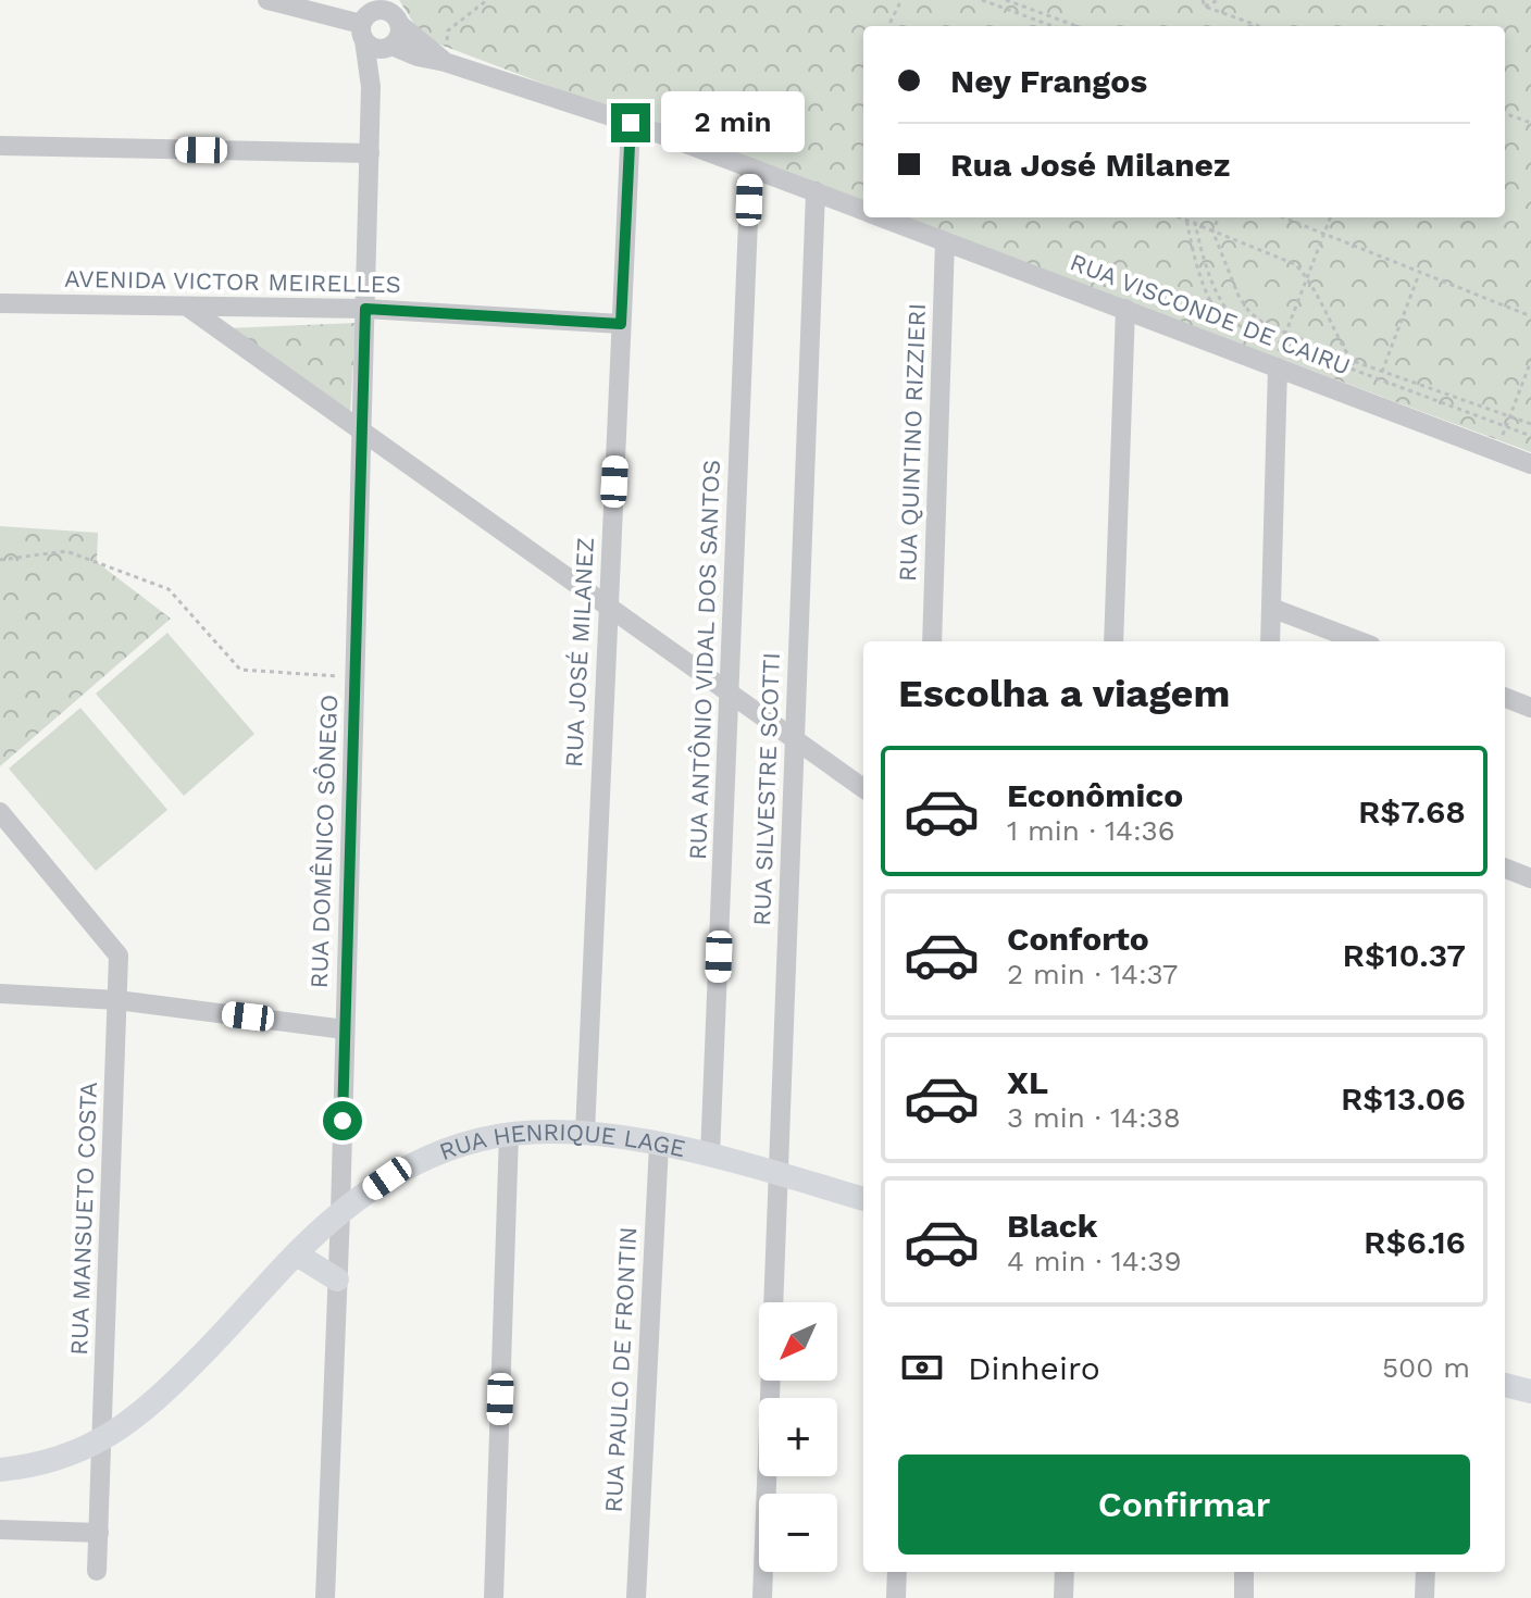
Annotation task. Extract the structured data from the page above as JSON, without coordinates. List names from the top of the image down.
{
  "streets": {
    "main road": ["RUA HENRIQUE LAGE"],
    "street": [
      "AVENIDA VICTOR MEIRELLES",
      "RUA VISCONDE DE CAIRU",
      "RUA QUINTINO RIZZIERI",
      "RUA JOSÉ MILANEZ",
      "RUA ANTÔNIO VIDAL DOS SANTOS",
      "RUA SILVESTRE SCOTTI",
      "RUA DOMÊNICO SÔNEGO",
      "RUA MANSUETO COSTA",
      "RUA PAULO DE FRONTIN"
    ]
  },
  "crossings": [
    ["AVENIDA VICTOR MEIRELLES", "RUA JOSÉ MILANEZ"],
    ["AVENIDA VICTOR MEIRELLES", "RUA DOMÊNICO SÔNEGO"],
    ["RUA VISCONDE DE CAIRU", "RUA QUINTINO RIZZIERI"],
    ["RUA VISCONDE DE CAIRU", "RUA JOSÉ MILANEZ"],
    ["RUA VISCONDE DE CAIRU", "RUA ANTÔNIO VIDAL DOS SANTOS"],
    ["RUA VISCONDE DE CAIRU", "RUA SILVESTRE SCOTTI"],
    ["RUA VISCONDE DE CAIRU", "RUA DOMÊNICO SÔNEGO"],
    ["RUA JOSÉ MILANEZ", "RUA HENRIQUE LAGE"],
    ["RUA ANTÔNIO VIDAL DOS SANTOS", "RUA HENRIQUE LAGE"],
    ["RUA SILVESTRE SCOTTI", "RUA HENRIQUE LAGE"],
    ["RUA DOMÊNICO SÔNEGO", "RUA HENRIQUE LAGE"],
    ["RUA HENRIQUE LAGE", "RUA MANSUETO COSTA"],
    ["RUA HENRIQUE LAGE", "RUA PAULO DE FRONTIN"]
  ],
  "north": "bottom left",
  "page": {
    "banner": ["Ney Frangos", "Rua José Milanez"],
    "bubble": "2 min",
    "heading": "Escolha a viagem",
    "list": [
      {
        "name": "Econômico",
        "note": "1 min · 14:36",
        "value": "R$7.68"
      },
      {
        "name": "Conforto",
        "note": "2 min · 14:37",
        "value": "R$10.37"
      },
      {
        "name": "XL",
        "note": "3 min · 14:38",
        "value": "R$13.06"
      },
      {
        "name": "Black",
        "note": "4 min · 14:39",
        "value": "R$6.16"
      }
    ],
    "map_buttons": ["+", "−"],
    "pay": ["Dinheiro", "500 m"],
    "buttons": "Confirmar"
  }
}
